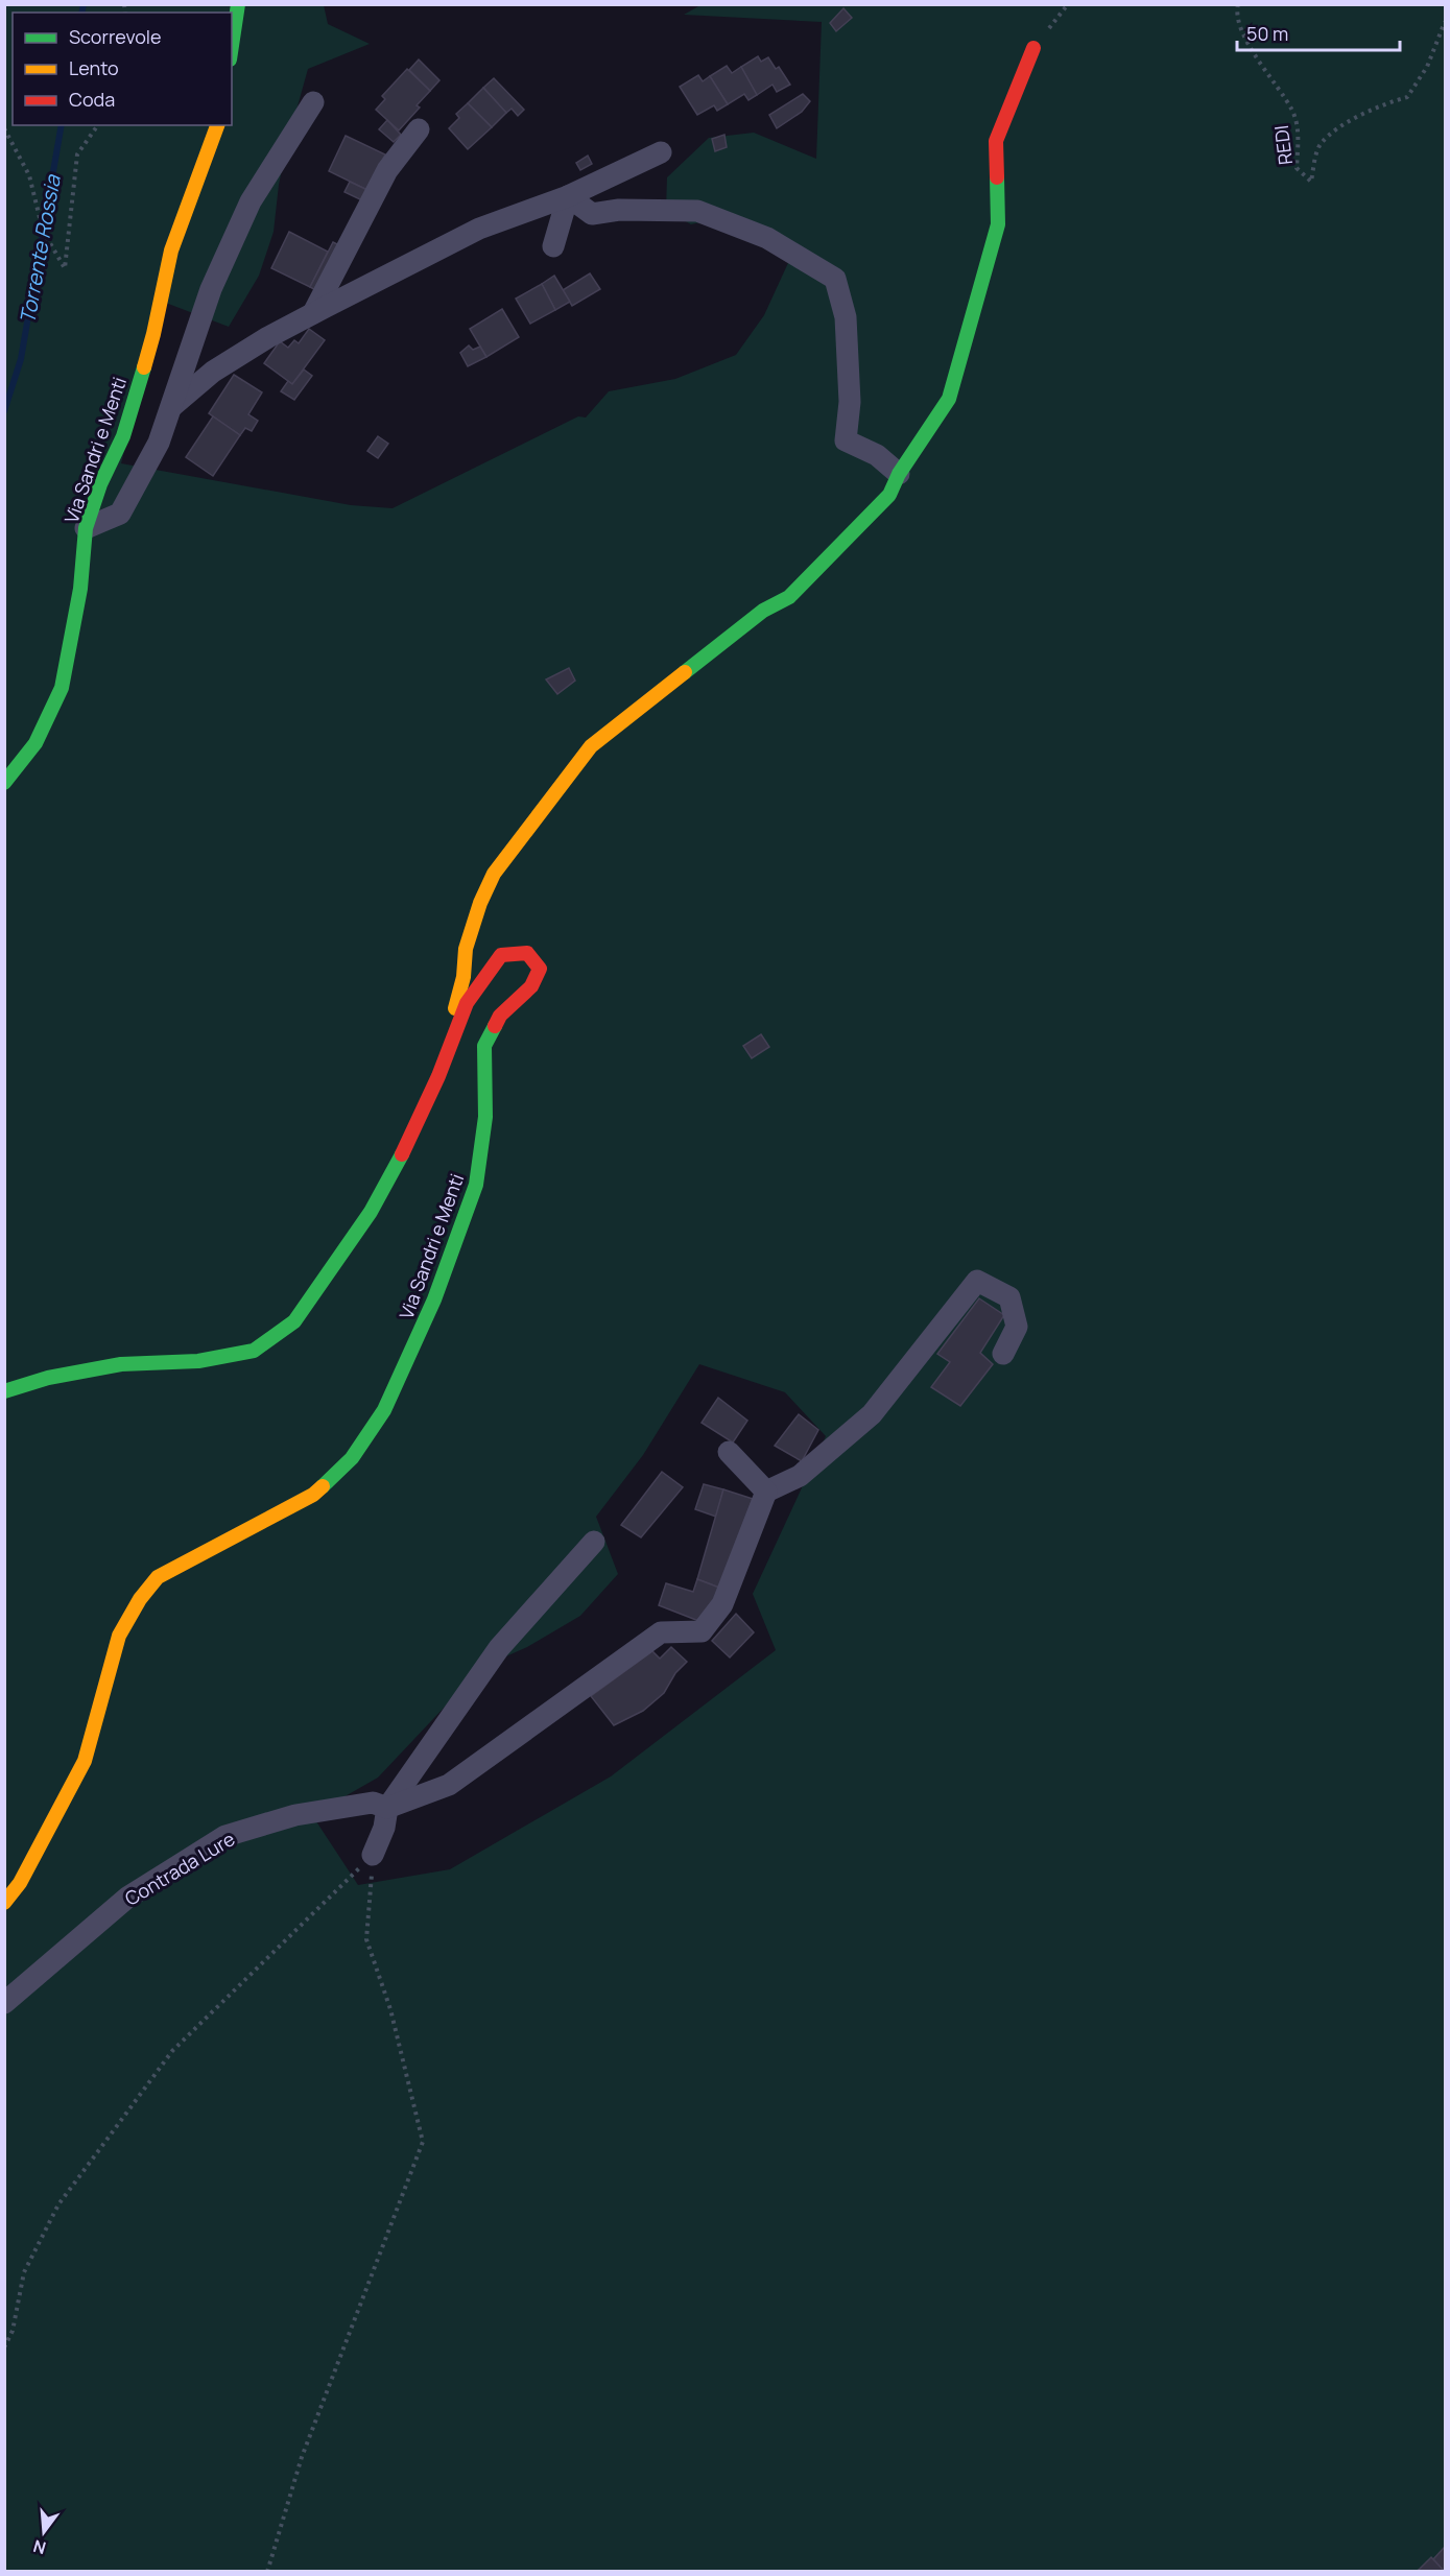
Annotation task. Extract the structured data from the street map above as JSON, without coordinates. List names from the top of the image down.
{
  "streets": {
    "main road": ["Via Sandri e Menti"],
    "street": ["Contrada Lure"],
    "path": ["REDI"]
  },
  "water": ["Torrente Rossia"],
  "legend": ["Scorrevole", "Lento", "Coda"],
  "scale_bar": "50 m",
  "north": "bottom"
}
